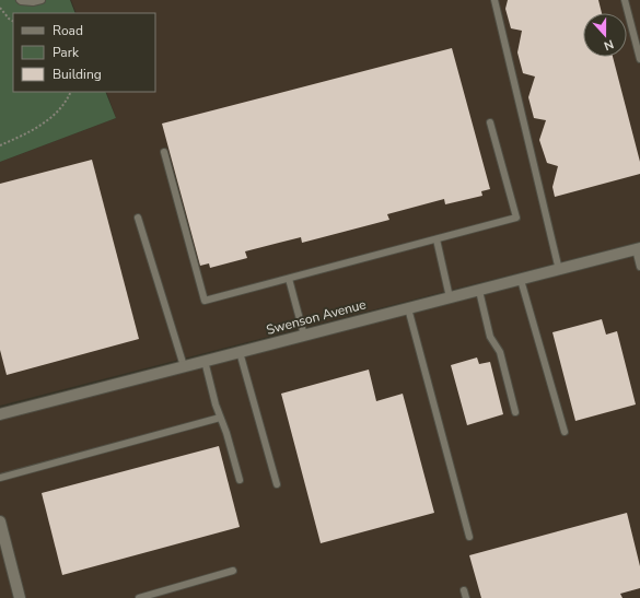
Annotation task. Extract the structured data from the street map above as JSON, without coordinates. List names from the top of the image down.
{
  "streets": {
    "street": ["Swenson Avenue"]
  },
  "legend": ["Road", "Park", "Building"],
  "north": "bottom"
}
